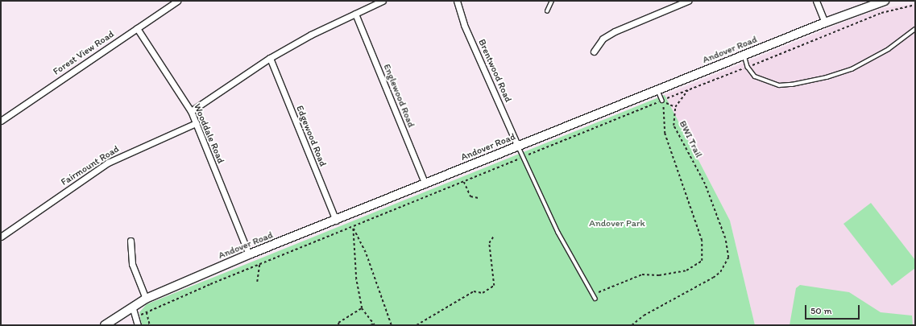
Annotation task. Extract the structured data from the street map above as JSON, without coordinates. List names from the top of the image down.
{
  "streets": {
    "street": [
      "Andover Road",
      "Forest View Road",
      "Brentwood Road",
      "Englewood Road",
      "Wooddale Road",
      "Edgewood Road",
      "Fairmount Road"
    ],
    "path": ["BWI Trail"]
  },
  "crossings": [
    ["Andover Road", "Brentwood Road"],
    ["Andover Road", "Englewood Road"],
    ["Andover Road", "Wooddale Road"],
    ["Andover Road", "Edgewood Road"],
    ["Forest View Road", "Wooddale Road"],
    ["Wooddale Road", "Fairmount Road"]
  ],
  "parks": ["Andover Park"],
  "scale_bar": "50 m"
}
